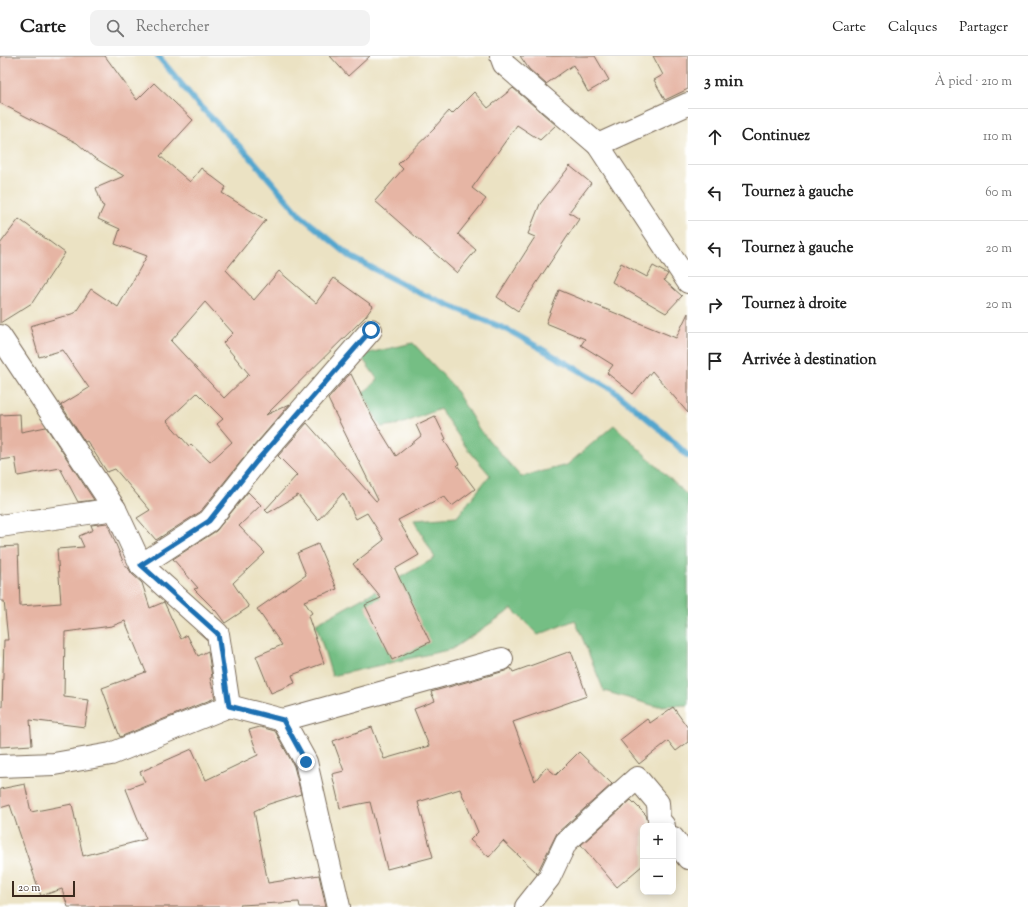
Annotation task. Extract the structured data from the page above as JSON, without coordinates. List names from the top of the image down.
{
  "scale_bar": "20 m",
  "page": {
    "header": "Carte",
    "search": "Rechercher",
    "nav": ["Carte", "Calques", "Partager"],
    "heading": ["3 min", "À pied · 210 m"],
    "list": [
      ["Continuez", "110 m"],
      ["Tournez à gauche", "60 m"],
      ["Tournez à gauche", "20 m"],
      ["Tournez à droite", "20 m"],
      "Arrivée à destination"
    ],
    "map_buttons": ["+", "−"],
    "scale": "20 m"
  }
}
